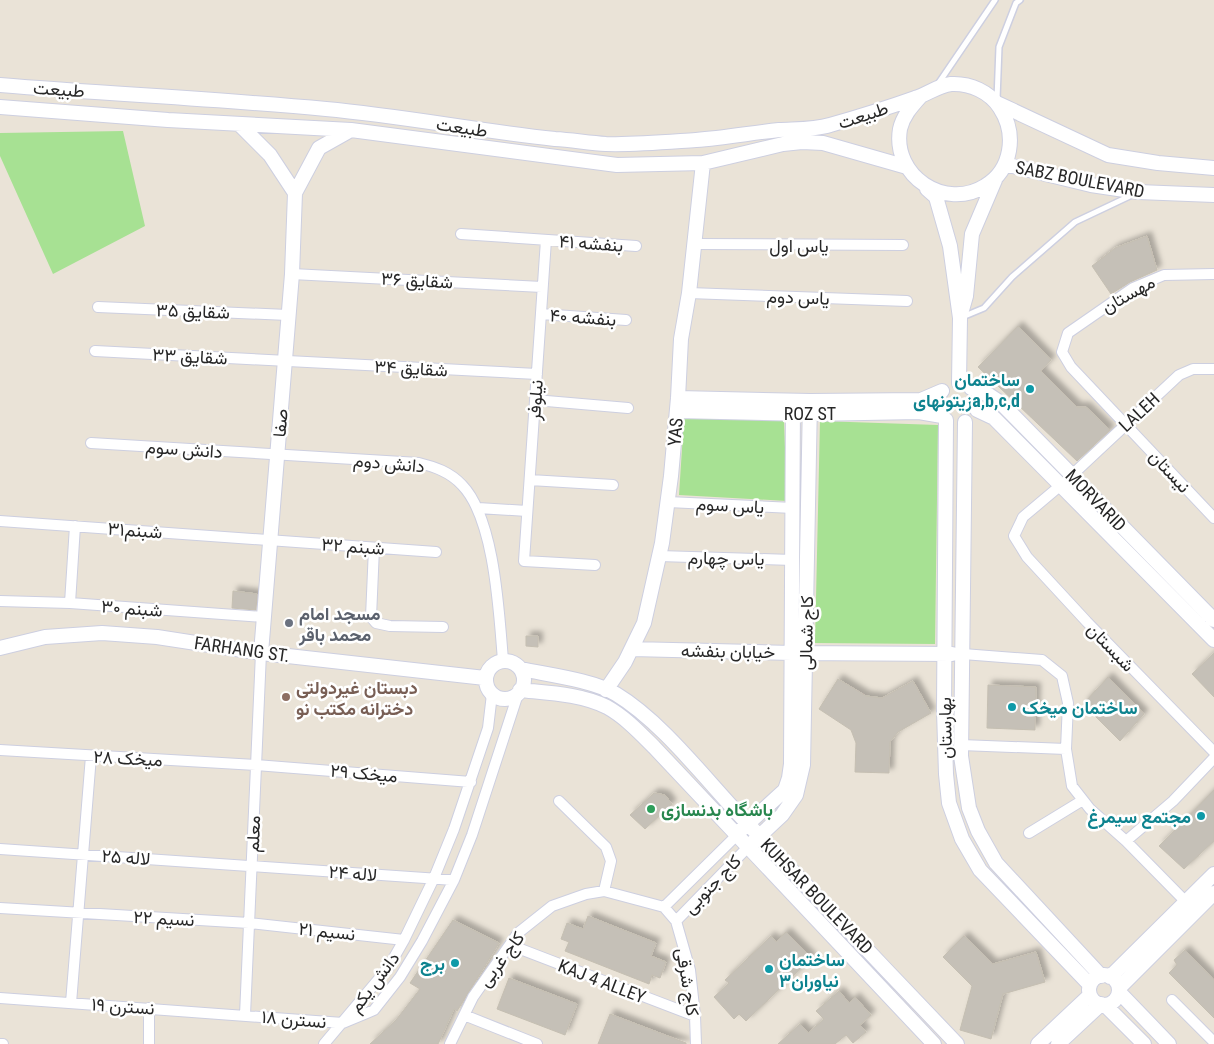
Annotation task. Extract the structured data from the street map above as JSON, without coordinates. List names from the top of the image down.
{
  "streets": {
    "main road": [
      "طبیعت",
      "SABZ BOULEVARD",
      "ROZ ST",
      "صفا",
      "YAS",
      "MORVARID",
      "کاج شمالی",
      "FARHANG ST.",
      "خیابان بنفشه",
      "بهارستان",
      "KUHSAR BOULEVARD"
    ],
    "street": [
      "بنفشه ۴۱",
      "یاس اول",
      "شقایق ۳۶",
      "مهستان",
      "یاس دوم",
      "شقایق ۳۵",
      "بنفشه ۴۰",
      "شقایق ۳۳",
      "شقایق ۳۴",
      "نیلوفر",
      "LALEH",
      "دانش سوم",
      "دانش دوم",
      "نیستان",
      "یاس سوم",
      "شبنم۳۱",
      "شبنم ۳۲",
      "یاس چهارم",
      "شبنم ۳۰",
      "شبستان",
      "میخک ۲۸",
      "میخک ۲۹",
      "معلم",
      "لاله ۲۵",
      "لاله ۲۴",
      "کاج جنوبی",
      "نسیم ۲۲",
      "نسیم ۲۱",
      "کاج غربی",
      "KAJ 4 ALLEY",
      "دانش یکم",
      "کاج شرقی",
      "نسترن ۱۹",
      "نسترن ۱۸"
    ]
  },
  "crossings": [
    ["طبیعت", "SABZ BOULEVARD"],
    ["طبیعت", "YAS"],
    ["بنفشه ۴۱", "نیلوفر"],
    ["یاس اول", "YAS"],
    ["شقایق ۳۶", "نیلوفر"],
    ["شقایق ۳۶", "صفا"],
    ["مهستان", "نیستان"],
    ["یاس دوم", "YAS"],
    ["شقایق ۳۵", "صفا"],
    ["بنفشه ۴۰", "نیلوفر"],
    ["شقایق ۳۳", "شقایق ۳۴"],
    ["شقایق ۳۳", "صفا"],
    ["شقایق ۳۴", "نیلوفر"],
    ["شقایق ۳۴", "صفا"],
    ["LALEH", "نیستان"],
    ["LALEH", "MORVARID"],
    ["ROZ ST", "YAS"],
    ["ROZ ST", "MORVARID"],
    ["ROZ ST", "کاج شمالی"],
    ["ROZ ST", "بهارستان"],
    ["صفا", "دانش سوم"],
    ["صفا", "دانش دوم"],
    ["صفا", "شبنم۳۱"],
    ["صفا", "شبنم ۳۲"],
    ["صفا", "شبنم ۳۰"],
    ["صفا", "FARHANG ST."],
    ["صفا", "معلم"],
    ["YAS", "یاس سوم"],
    ["YAS", "یاس چهارم"],
    ["YAS", "خیابان بنفشه"],
    ["YAS", "KUHSAR BOULEVARD"],
    ["دانش سوم", "دانش دوم"],
    ["دانش دوم", "FARHANG ST."],
    ["دانش دوم", "KUHSAR BOULEVARD"],
    ["دانش دوم", "دانش یکم"],
    ["MORVARID", "شبستان"],
    ["MORVARID", "بهارستان"],
    ["یاس سوم", "کاج شمالی"],
    ["شبنم۳۱", "شبنم ۳۲"],
    ["یاس چهارم", "کاج شمالی"],
    ["کاج شمالی", "خیابان بنفشه"],
    ["کاج شمالی", "کاج جنوبی"],
    ["کاج شمالی", "KUHSAR BOULEVARD"],
    ["FARHANG ST.", "معلم"],
    ["FARHANG ST.", "KUHSAR BOULEVARD"],
    ["FARHANG ST.", "دانش یکم"],
    ["خیابان بنفشه", "بهارستان"],
    ["میخک ۲۸", "میخک ۲۹"],
    ["میخک ۲۸", "معلم"],
    ["میخک ۲۹", "معلم"],
    ["میخک ۲۹", "دانش یکم"],
    ["معلم", "لاله ۲۵"],
    ["معلم", "لاله ۲۴"],
    ["معلم", "نسیم ۲۲"],
    ["معلم", "نسیم ۲۱"],
    ["معلم", "نسترن ۱۹"],
    ["معلم", "نسترن ۱۸"],
    ["لاله ۲۵", "لاله ۲۴"],
    ["لاله ۲۴", "دانش یکم"],
    ["کاج جنوبی", "KUHSAR BOULEVARD"],
    ["کاج جنوبی", "کاج غربی"],
    ["کاج جنوبی", "کاج شرقی"],
    ["KUHSAR BOULEVARD", "دانش یکم"],
    ["نسیم ۲۲", "نسیم ۲۱"],
    ["نسیم ۲۱", "دانش یکم"],
    ["کاج غربی", "KAJ 4 ALLEY"],
    ["KAJ 4 ALLEY", "کاج شرقی"],
    ["دانش یکم", "نسترن ۱۸"],
    ["نسترن ۱۹", "نسترن ۱۸"]
  ],
  "places": [
    "ساختمان زیتونهایa,b,c,d",
    "مسجد امام محمد باقر",
    "دبستان غیردولتی دخترانه مکتب نو",
    "ساختمان میخک",
    "باشگاه بدنسازی",
    "مجتمع سیمرغ",
    "برج",
    "ساختمان نیاوران۳"
  ]
}
